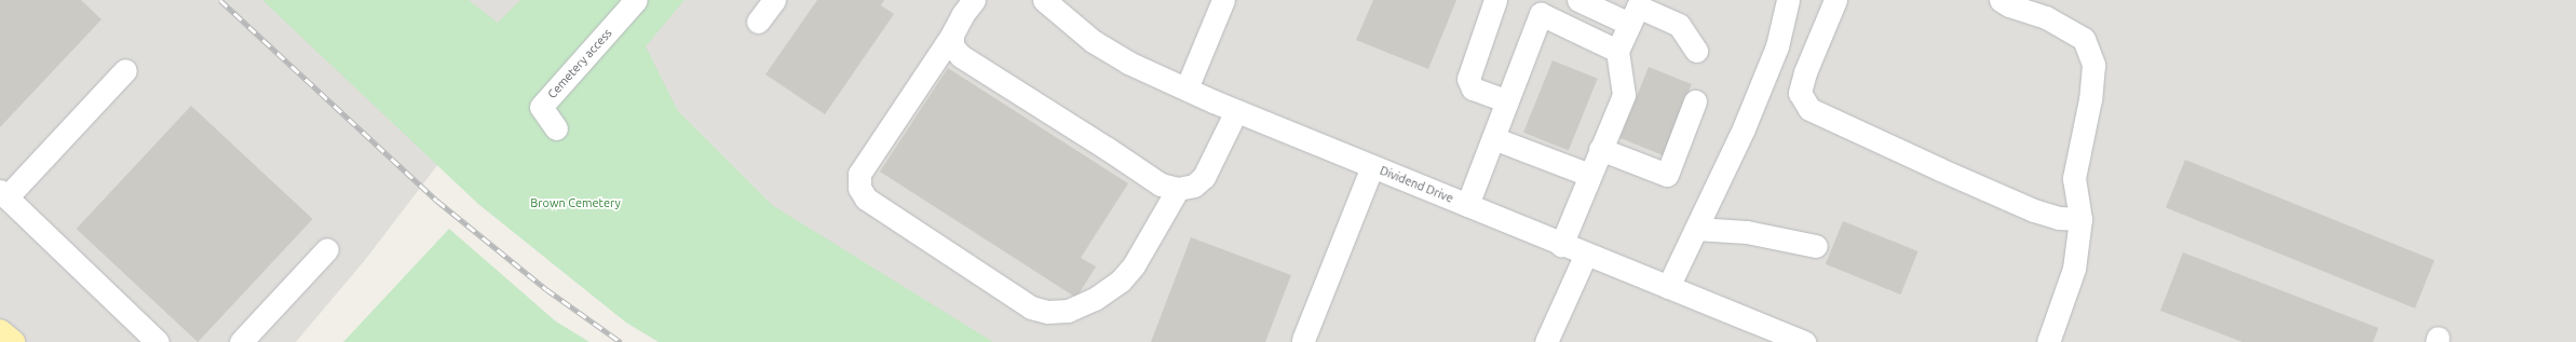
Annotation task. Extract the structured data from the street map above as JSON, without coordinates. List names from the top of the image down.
{
  "streets": {
    "street": ["Cemetery access", "Dividend Drive"]
  },
  "parks": ["Brown Cemetery"]
}
